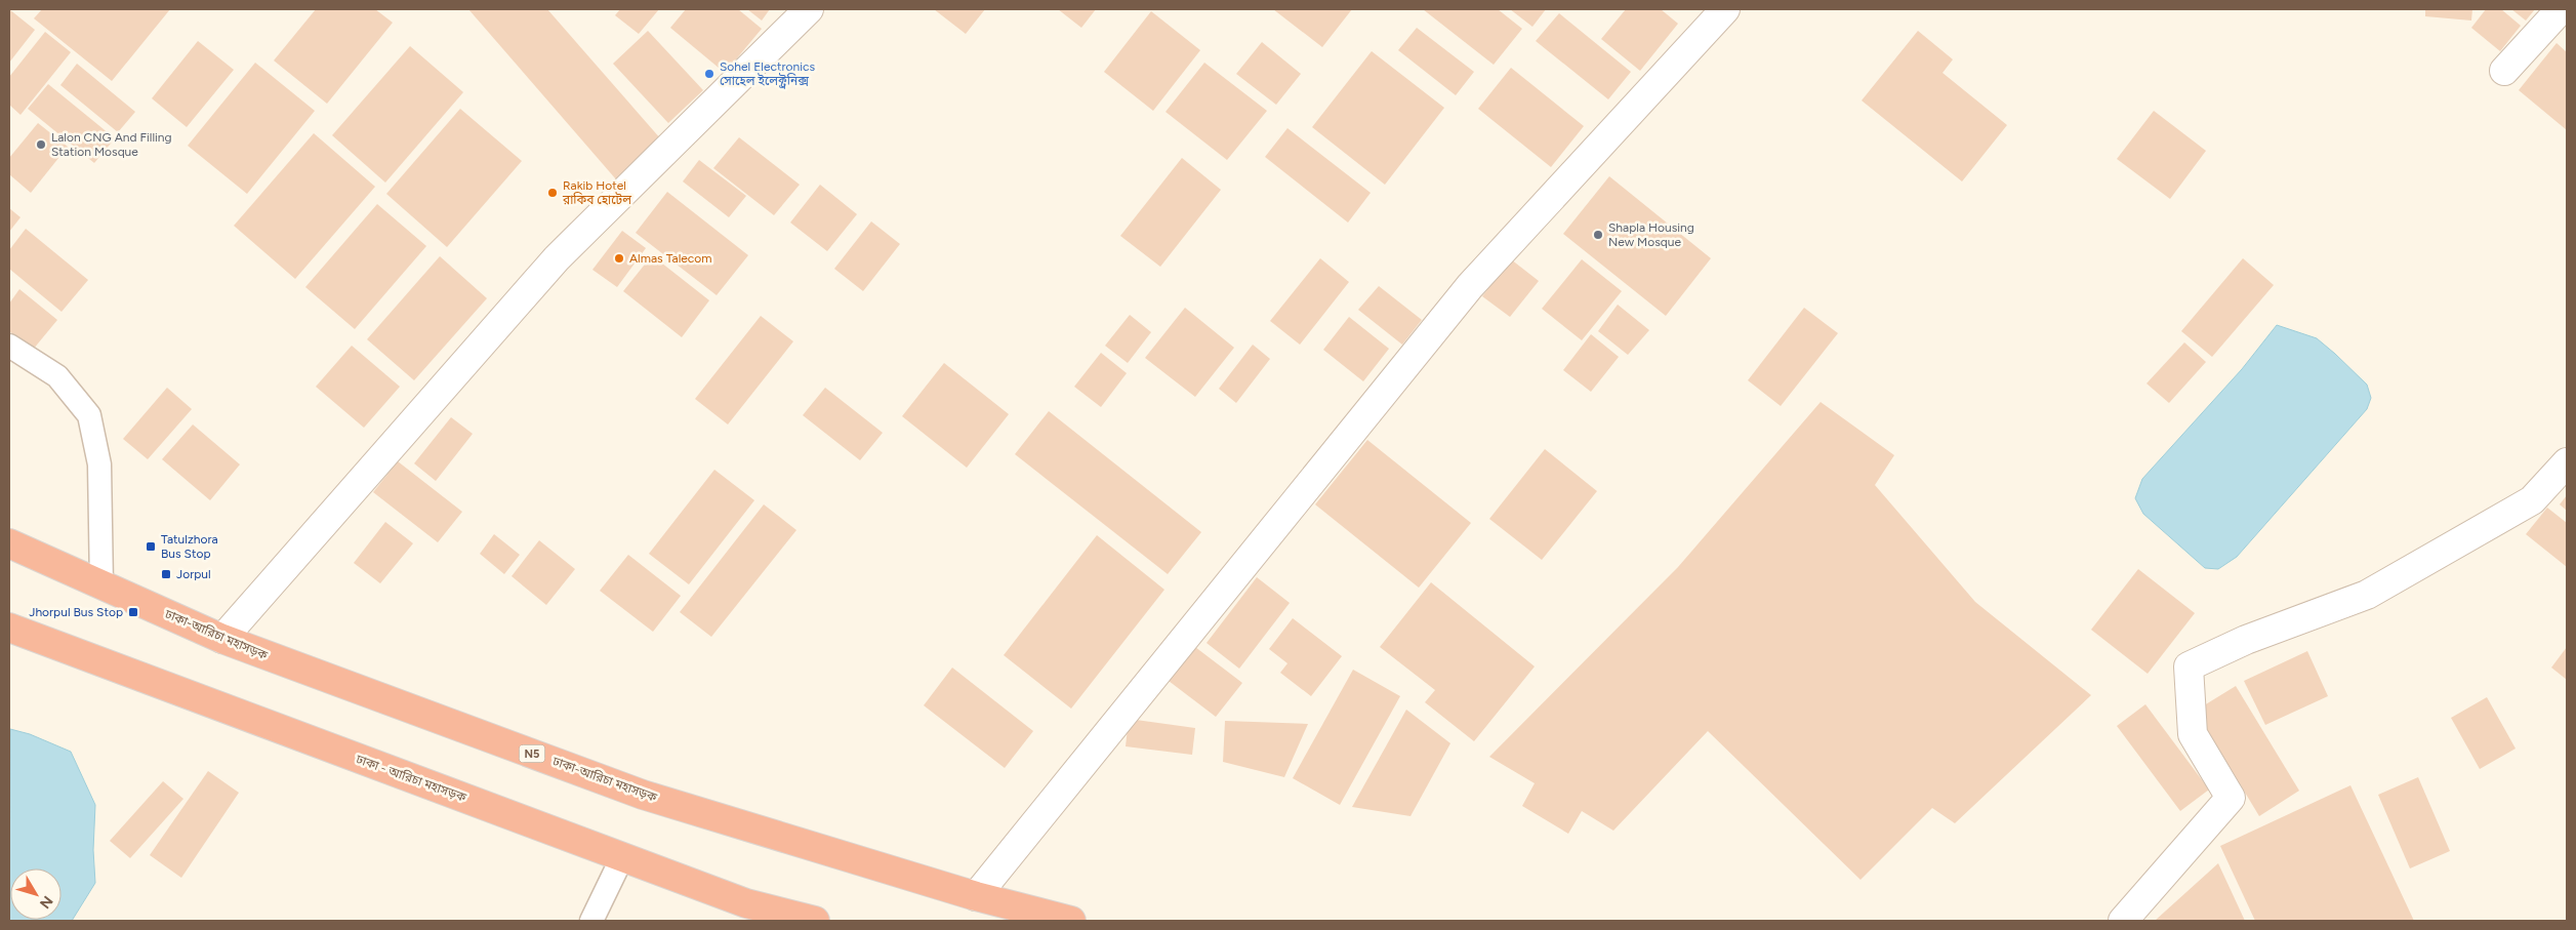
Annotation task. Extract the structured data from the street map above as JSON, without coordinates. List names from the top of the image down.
{
  "streets": {
    "highway": ["ঢাকা-আরিচা মহাসড়ক", "N5", "ঢাকা - আরিচা মহাসড়ক"]
  },
  "places": {
    "other": [
      "Sohel Electronics সোহেল ইলেক্ট্রনিক্স",
      "Lalon CNG And Filling Station Mosque",
      "Rakib Hotel রাকিব হোটেল",
      "Shapla Housing New Mosque",
      "Almas Talecom"
    ],
    "transit": ["Tatulzhora Bus Stop", "Jorpul", "Jhorpul Bus Stop"]
  },
  "north": "bottom right"
}
